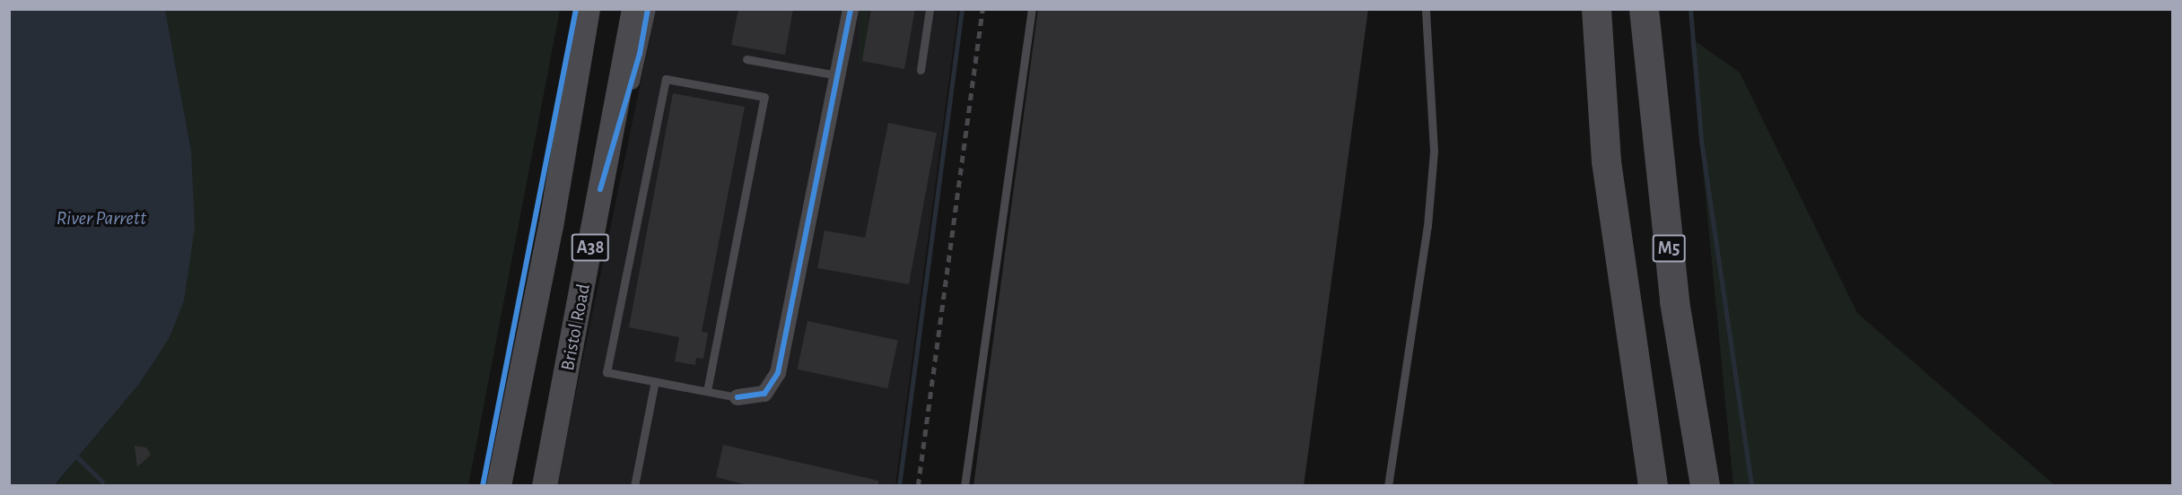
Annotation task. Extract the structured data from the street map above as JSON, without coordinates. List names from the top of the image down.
{
  "streets": {
    "highway": ["M5"],
    "main road": ["A38", "Bristol Road"]
  },
  "water": ["River Parrett"]
}
